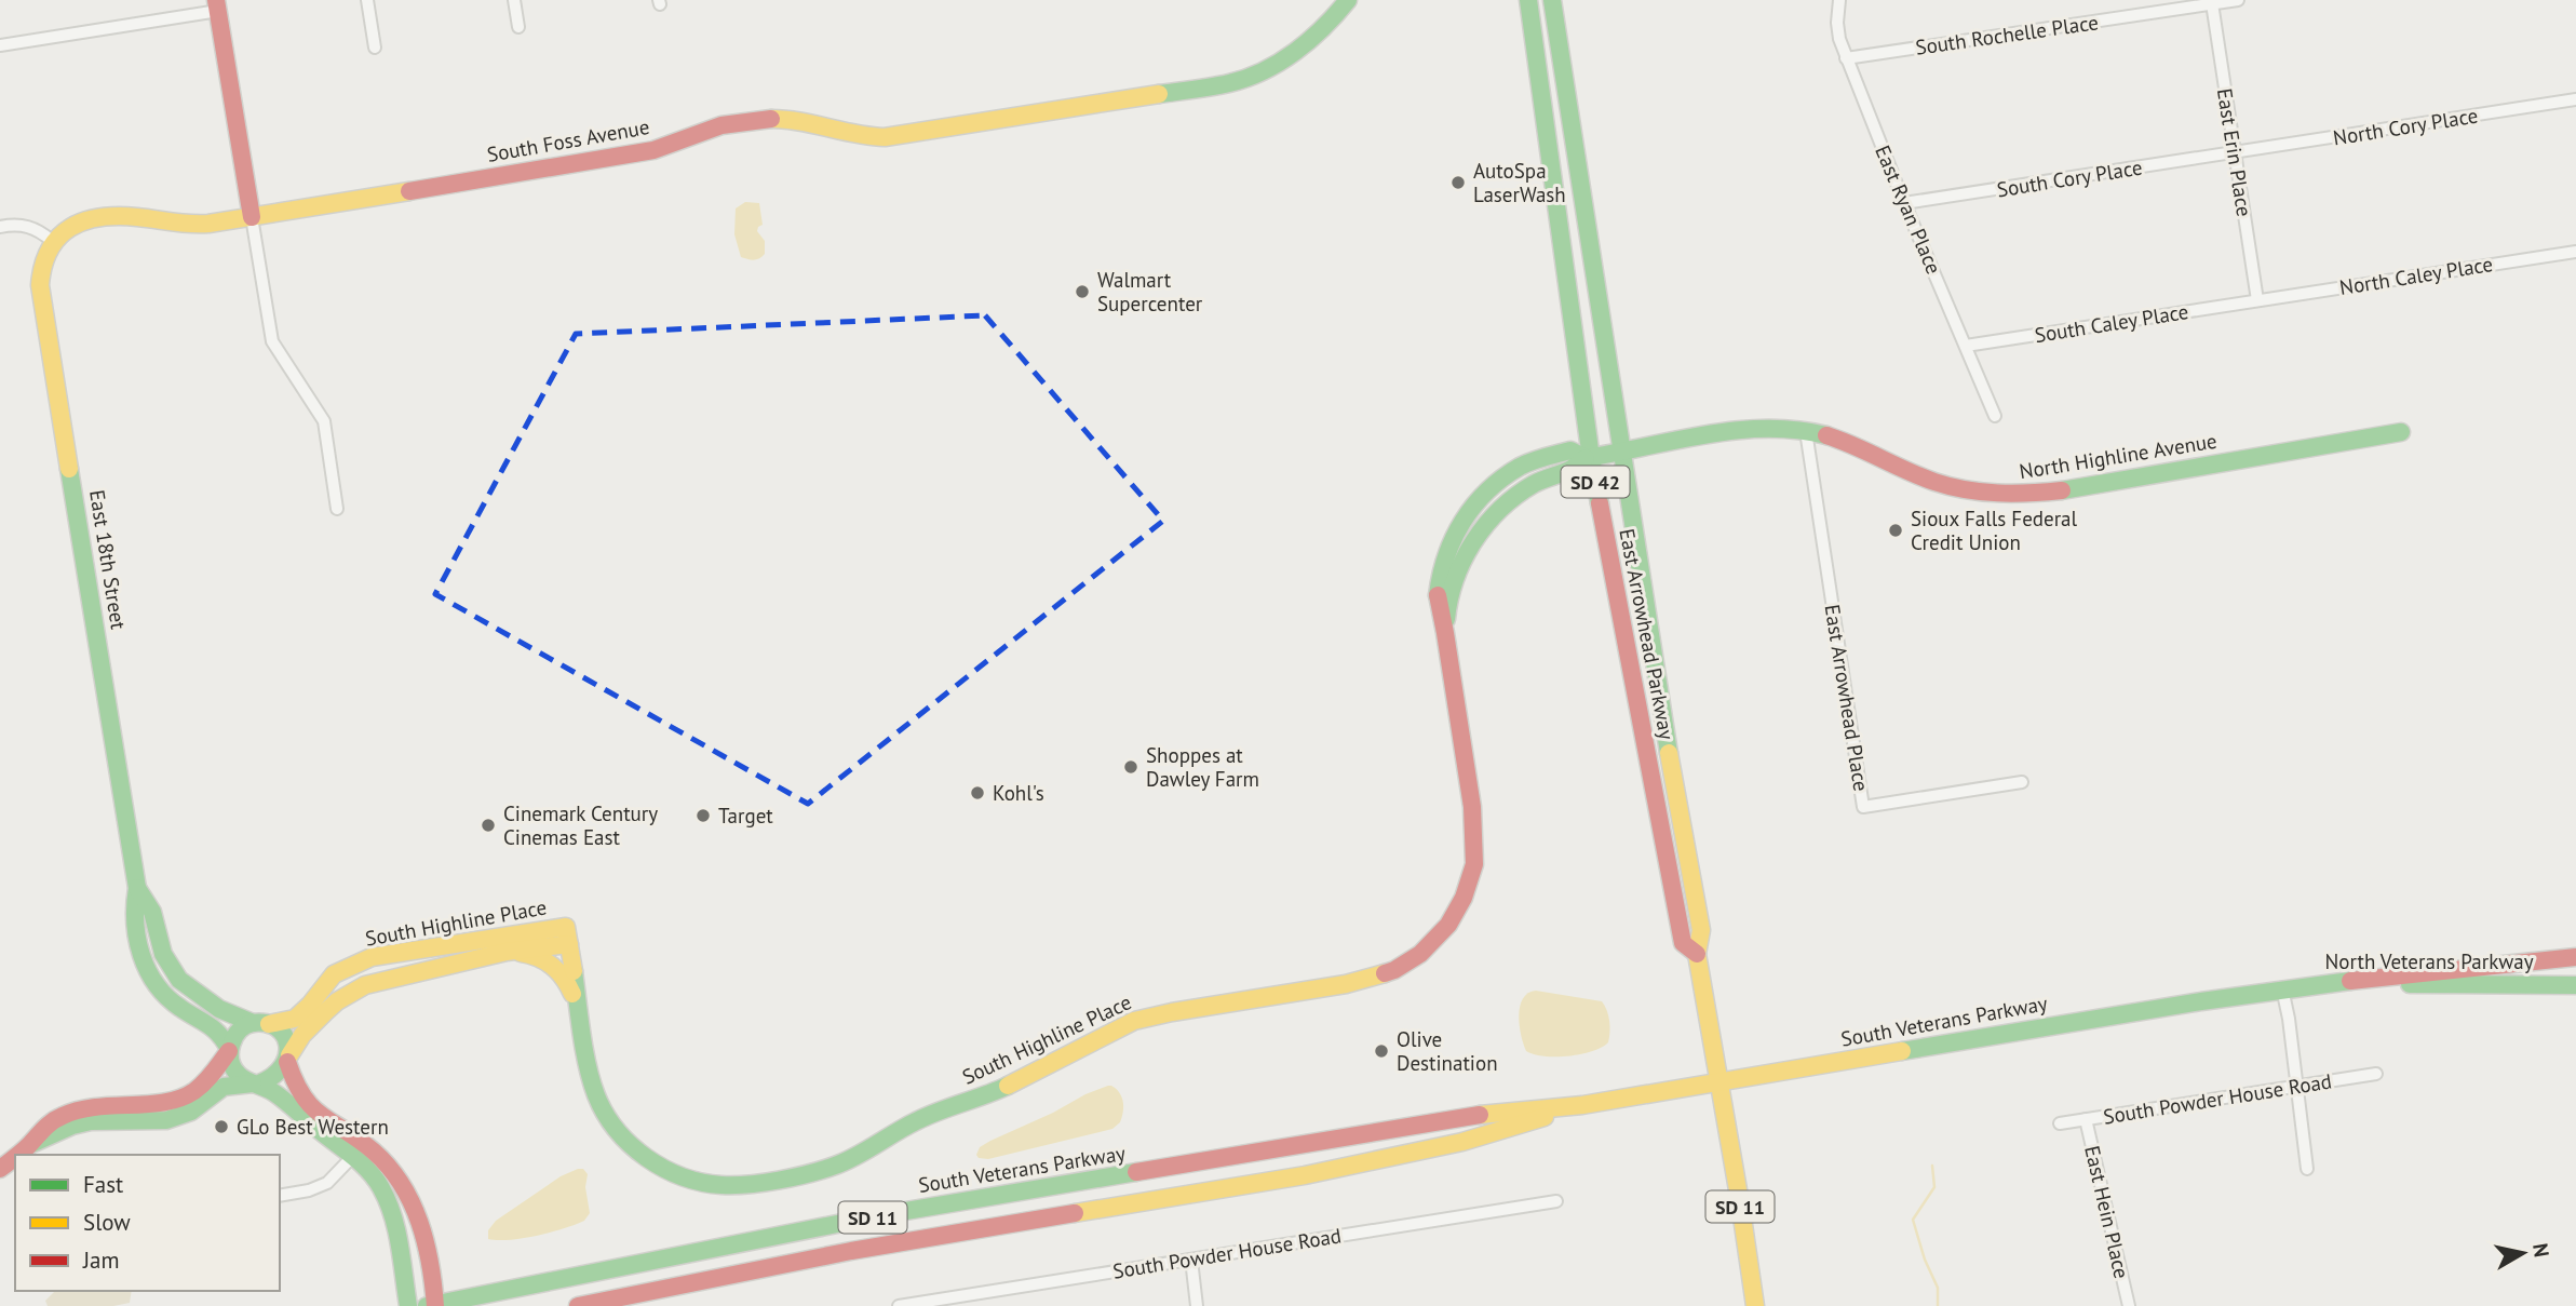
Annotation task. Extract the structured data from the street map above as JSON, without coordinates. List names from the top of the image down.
{
  "streets": {
    "main road": [
      "South Foss Avenue",
      "North Highline Avenue",
      "SD 42",
      "East 18th Street",
      "East Arrowhead Parkway",
      "South Highline Place",
      "North Veterans Parkway",
      "South Veterans Parkway",
      "SD 11"
    ],
    "street": [
      "South Rochelle Place",
      "North Cory Place",
      "East Erin Place",
      "South Cory Place",
      "East Ryan Place",
      "North Caley Place",
      "South Caley Place",
      "East Arrowhead Place",
      "South Powder House Road",
      "East Hein Place"
    ]
  },
  "crossings": [
    ["South Rochelle Place", "East Erin Place"],
    ["South Rochelle Place", "East Ryan Place"],
    ["North Cory Place", "East Erin Place"],
    ["North Cory Place", "South Cory Place"],
    ["South Foss Avenue", "East 18th Street"],
    ["East Erin Place", "South Cory Place"],
    ["East Erin Place", "North Caley Place"],
    ["East Erin Place", "South Caley Place"],
    ["South Cory Place", "East Ryan Place"],
    ["East Ryan Place", "South Caley Place"],
    ["North Caley Place", "South Caley Place"],
    ["North Highline Avenue", "East Arrowhead Parkway"],
    ["North Highline Avenue", "East Arrowhead Place"],
    ["North Highline Avenue", "South Highline Place"],
    ["East 18th Street", "South Highline Place"],
    ["East Arrowhead Parkway", "South Highline Place"],
    ["East Arrowhead Parkway", "South Veterans Parkway"],
    ["North Veterans Parkway", "South Veterans Parkway"],
    ["South Powder House Road", "East Hein Place"]
  ],
  "places": [
    "AutoSpa LaserWash",
    "Walmart Supercenter",
    "Sioux Falls Federal Credit Union",
    "Shoppes at Dawley Farm",
    "Kohl's",
    "Target",
    "Cinemark Century Cinemas East",
    "Olive Destination",
    "GLo Best Western"
  ],
  "legend": ["Fast", "Slow", "Jam"],
  "north": "right"
}
